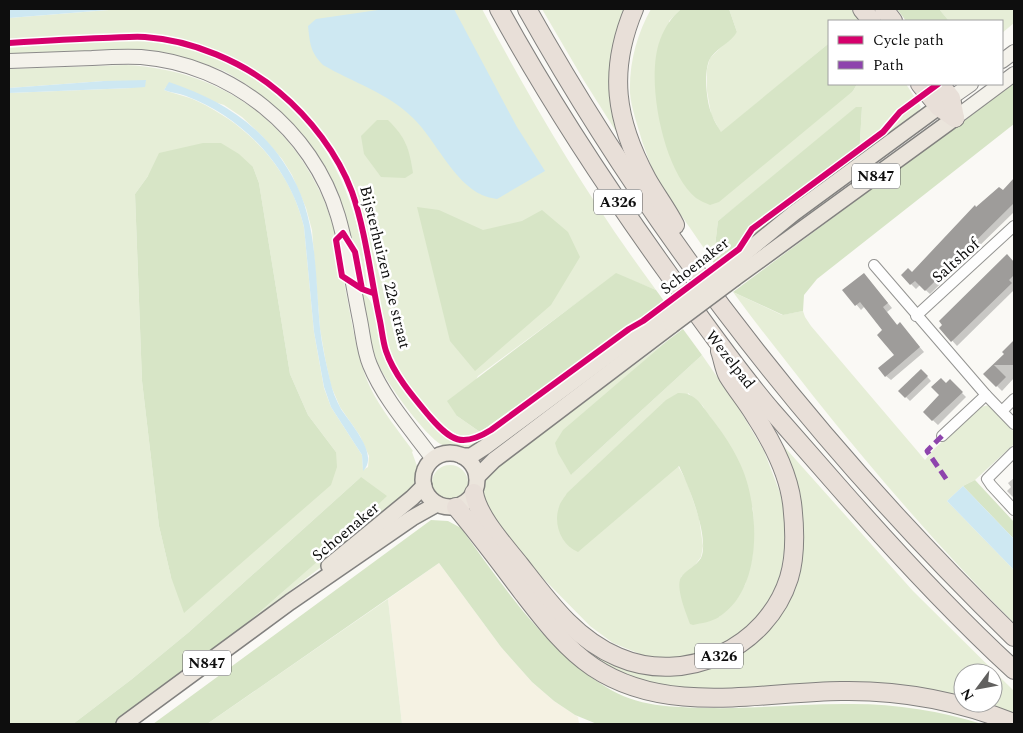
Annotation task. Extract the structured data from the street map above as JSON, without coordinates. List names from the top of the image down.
{
  "streets": {
    "highway": ["A326", "Wezelpad"],
    "main road": ["N847", "Schoenaker", "Bijsterhuizen 22e straat"],
    "street": ["Saltshof"]
  },
  "crossings": [
    ["N847", "A326"],
    ["N847", "Schoenaker"],
    ["N847", "Bijsterhuizen 22e straat"],
    ["A326", "Schoenaker"],
    ["A326", "Bijsterhuizen 22e straat"],
    ["A326", "Wezelpad"],
    ["Schoenaker", "Bijsterhuizen 22e straat"]
  ],
  "legend": ["Cycle path", "Path"],
  "north": "bottom left"
}
